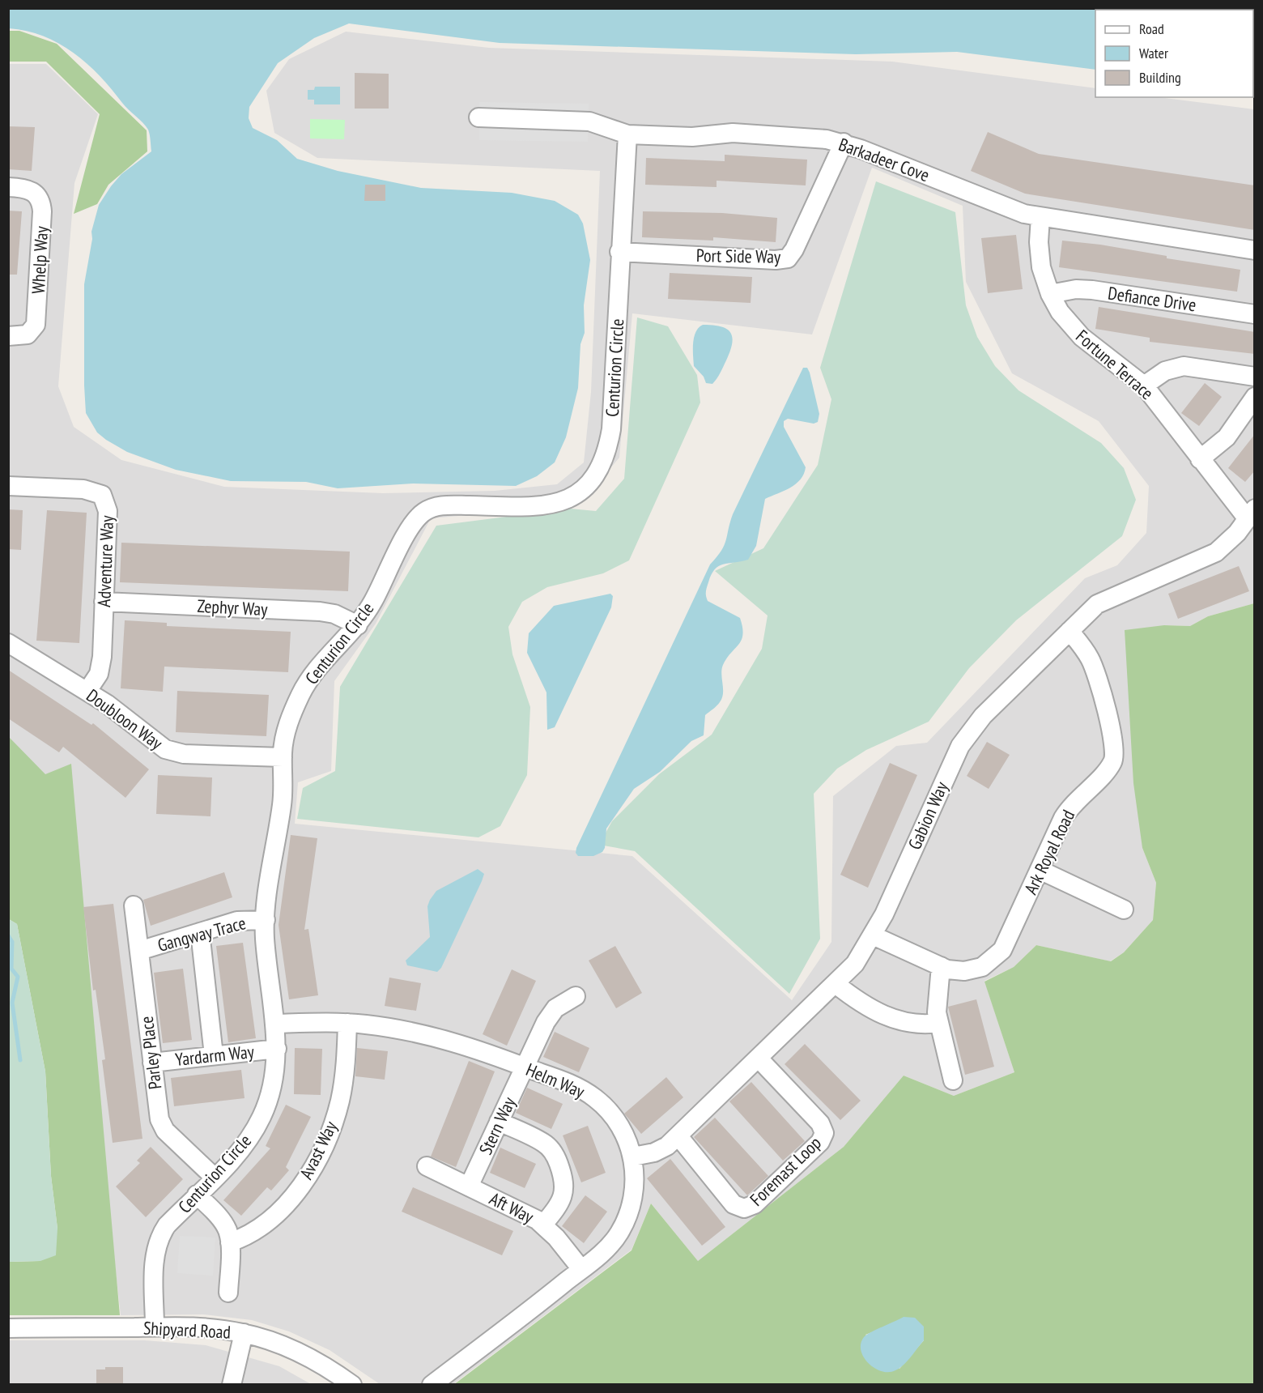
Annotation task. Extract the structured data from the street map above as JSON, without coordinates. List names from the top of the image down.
{
  "streets": {
    "street": [
      "Barkadeer Cove",
      "Port Side Way",
      "Whelp Way",
      "Defiance Drive",
      "Fortune Terrace",
      "Centurion Circle",
      "Adventure Way",
      "Zephyr Way",
      "Doubloon Way",
      "Gabion Way",
      "Ark Royal Road",
      "Gangway Trace",
      "Parley Place",
      "Yardarm Way",
      "Helm Way",
      "Stern Way",
      "Avast Way",
      "Foremast Loop",
      "Aft Way",
      "Shipyard Road"
    ]
  },
  "crossings": [
    ["Barkadeer Cove", "Port Side Way"],
    ["Barkadeer Cove", "Fortune Terrace"],
    ["Barkadeer Cove", "Centurion Circle"],
    ["Port Side Way", "Centurion Circle"],
    ["Defiance Drive", "Fortune Terrace"],
    ["Fortune Terrace", "Gabion Way"],
    ["Centurion Circle", "Zephyr Way"],
    ["Centurion Circle", "Doubloon Way"],
    ["Centurion Circle", "Gangway Trace"],
    ["Centurion Circle", "Parley Place"],
    ["Centurion Circle", "Yardarm Way"],
    ["Centurion Circle", "Helm Way"],
    ["Centurion Circle", "Shipyard Road"],
    ["Adventure Way", "Zephyr Way"],
    ["Adventure Way", "Doubloon Way"],
    ["Gabion Way", "Ark Royal Road"],
    ["Gabion Way", "Helm Way"],
    ["Gabion Way", "Foremast Loop"],
    ["Gangway Trace", "Parley Place"],
    ["Parley Place", "Yardarm Way"],
    ["Helm Way", "Stern Way"],
    ["Helm Way", "Avast Way"],
    ["Helm Way", "Aft Way"],
    ["Stern Way", "Aft Way"]
  ],
  "legend": ["Road", "Water", "Building"]
}
